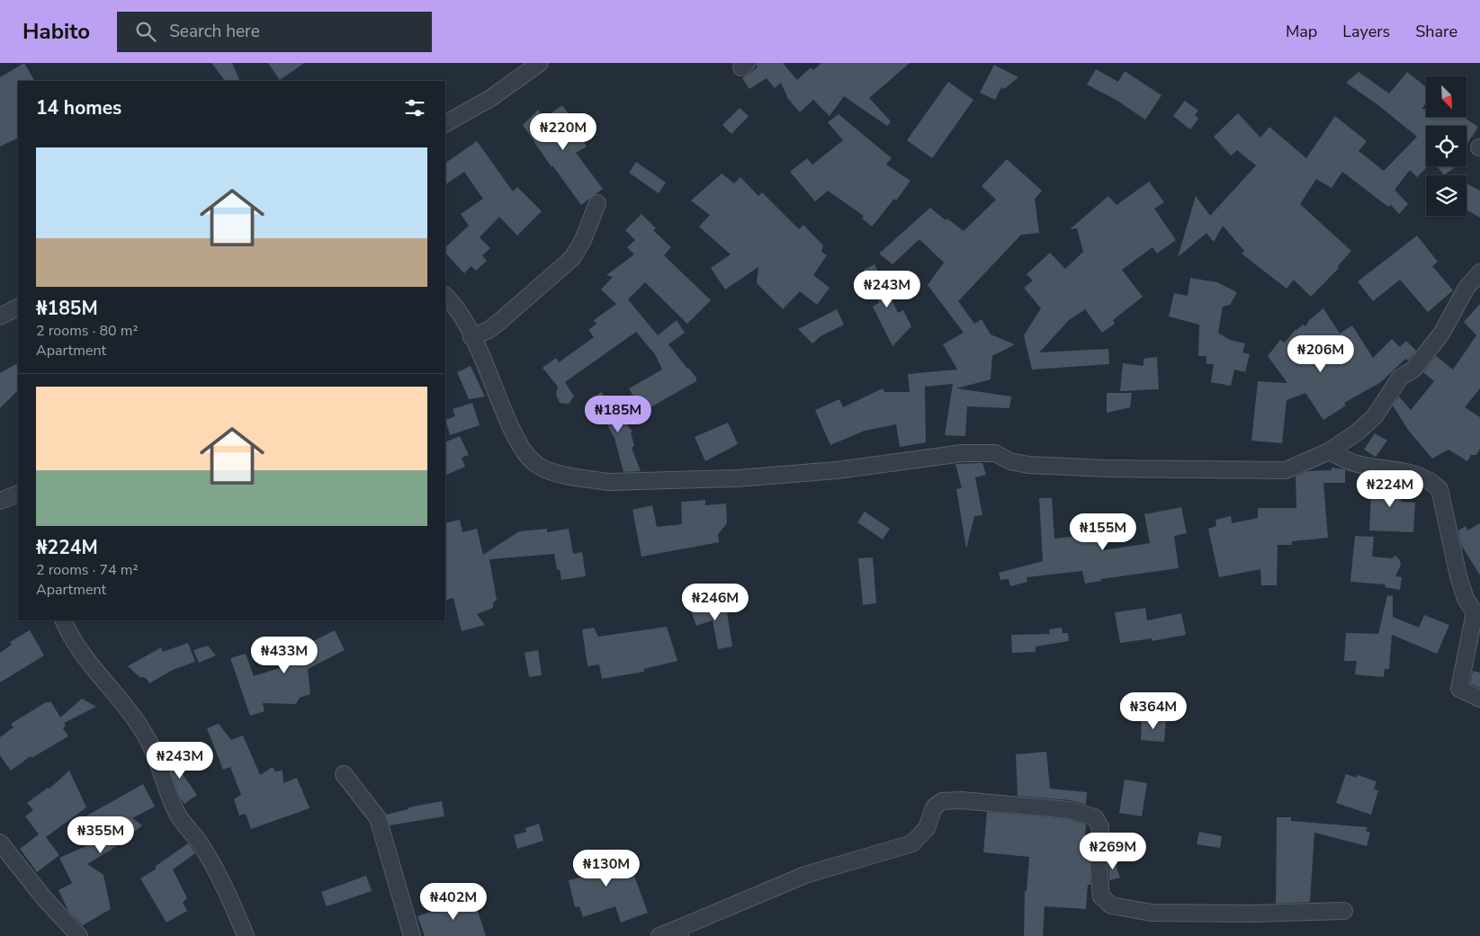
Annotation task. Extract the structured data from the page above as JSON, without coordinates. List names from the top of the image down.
{
  "north": "bottom right",
  "page": {
    "header": "Habito",
    "search": "Search here",
    "nav": ["Map", "Layers", "Share"],
    "heading": "14 homes",
    "price": [
      "₦220M",
      "₦243M",
      "₦206M",
      "₦185M",
      "₦224M",
      "₦155M",
      "₦246M",
      "₦433M",
      "₦364M",
      "₦243M",
      "₦355M",
      "₦269M",
      "₦130M",
      "₦402M"
    ],
    "list": [
      {
        "name": "₦185M",
        "note": "2 rooms · 80 m² · Apartment"
      },
      {
        "name": "₦224M",
        "note": "2 rooms · 74 m² · Apartment"
      }
    ]
  }
}
